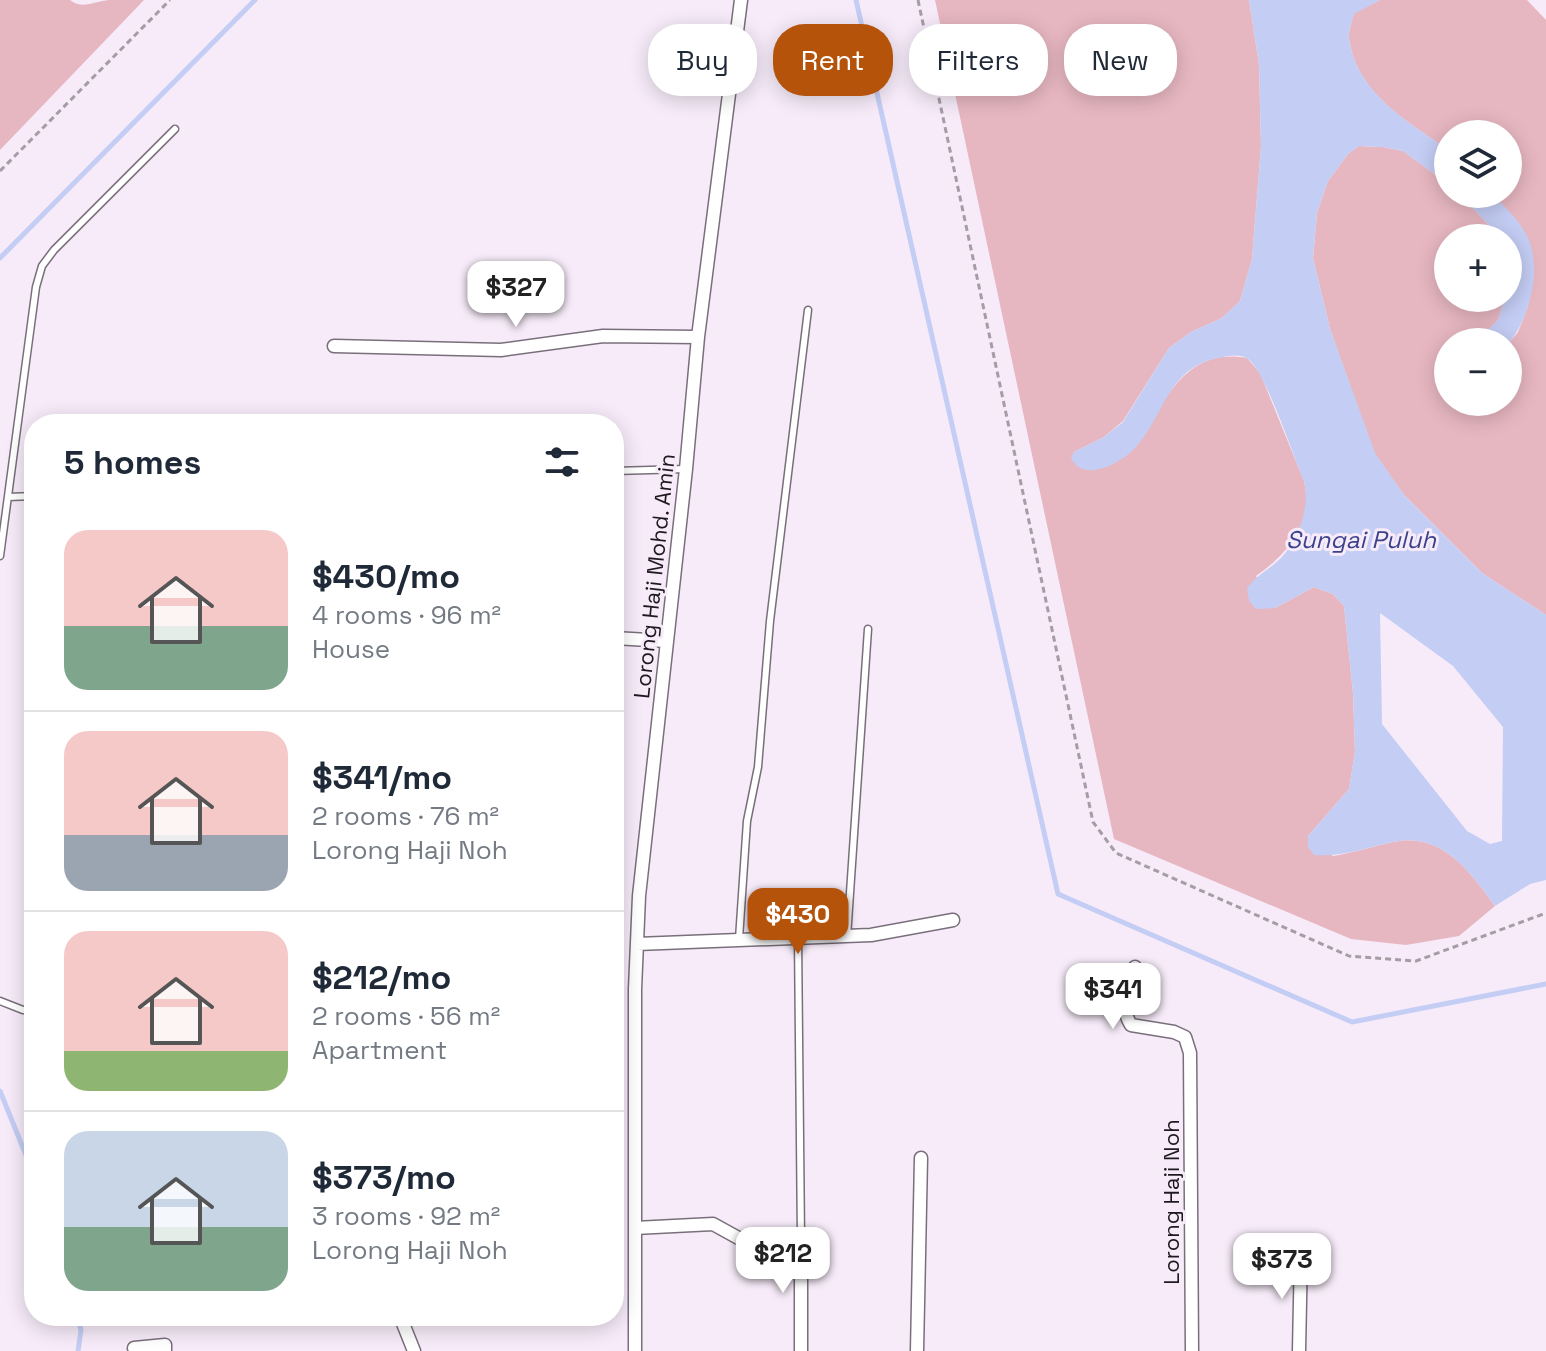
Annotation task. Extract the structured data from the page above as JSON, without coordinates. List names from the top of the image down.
{
  "streets": {
    "street": ["Lorong Haji Mohd. Amin", "Lorong Haji Noh"]
  },
  "water": ["Sungai Puluh"],
  "page": {
    "chip": [
      "Buy",
      "Rent",
      "Filters",
      "New"
    ],
    "map_buttons": ["+", "−"],
    "price": [
      "$327",
      "$430",
      "$341",
      "$212",
      "$373"
    ],
    "heading": "5 homes",
    "list": [
      {
        "name": "$430/mo",
        "note": "4 rooms · 96 m² · House"
      },
      {
        "name": "$341/mo",
        "note": "2 rooms · 76 m² · Lorong Haji Noh"
      },
      {
        "name": "$212/mo",
        "note": "2 rooms · 56 m² · Apartment"
      },
      {
        "name": "$373/mo",
        "note": "3 rooms · 92 m² · Lorong Haji Noh"
      }
    ]
  }
}
